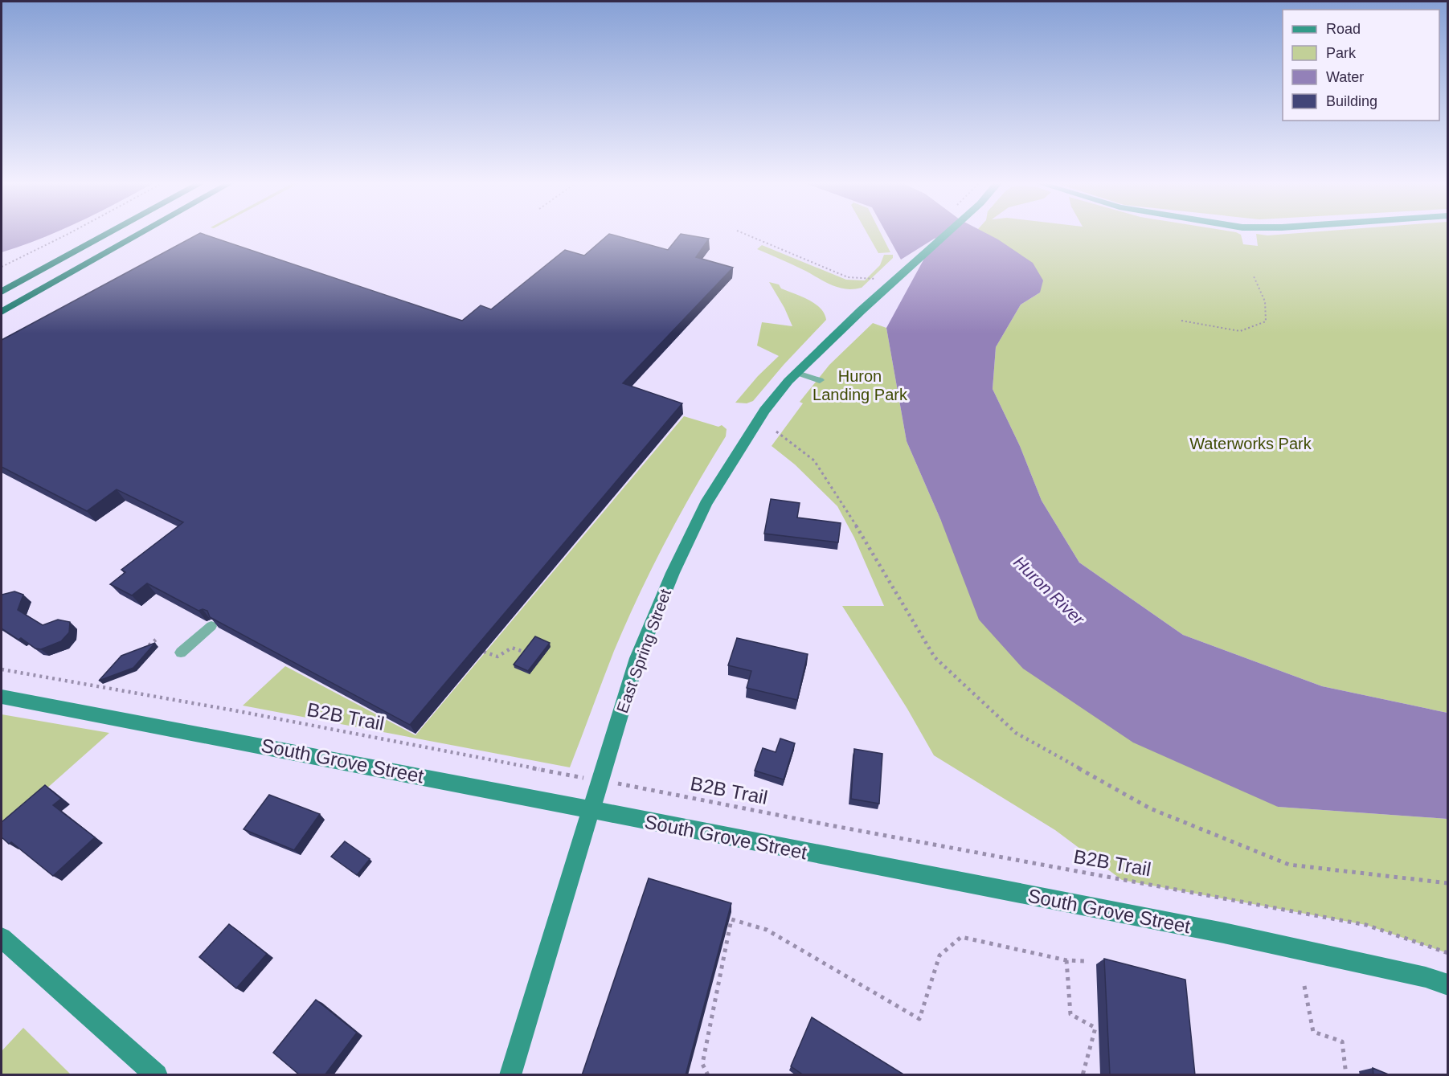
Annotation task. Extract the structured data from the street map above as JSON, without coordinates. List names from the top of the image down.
{
  "streets": {
    "main road": ["East Spring Street", "South Grove Street"],
    "path": ["B2B Trail"]
  },
  "crossings": [
    ["East Spring Street", "B2B Trail"],
    ["East Spring Street", "South Grove Street"]
  ],
  "water": ["Huron River"],
  "parks": ["Huron Landing Park", "Waterworks Park"],
  "legend": [
    "Road",
    "Park",
    "Water",
    "Building"
  ]
}
